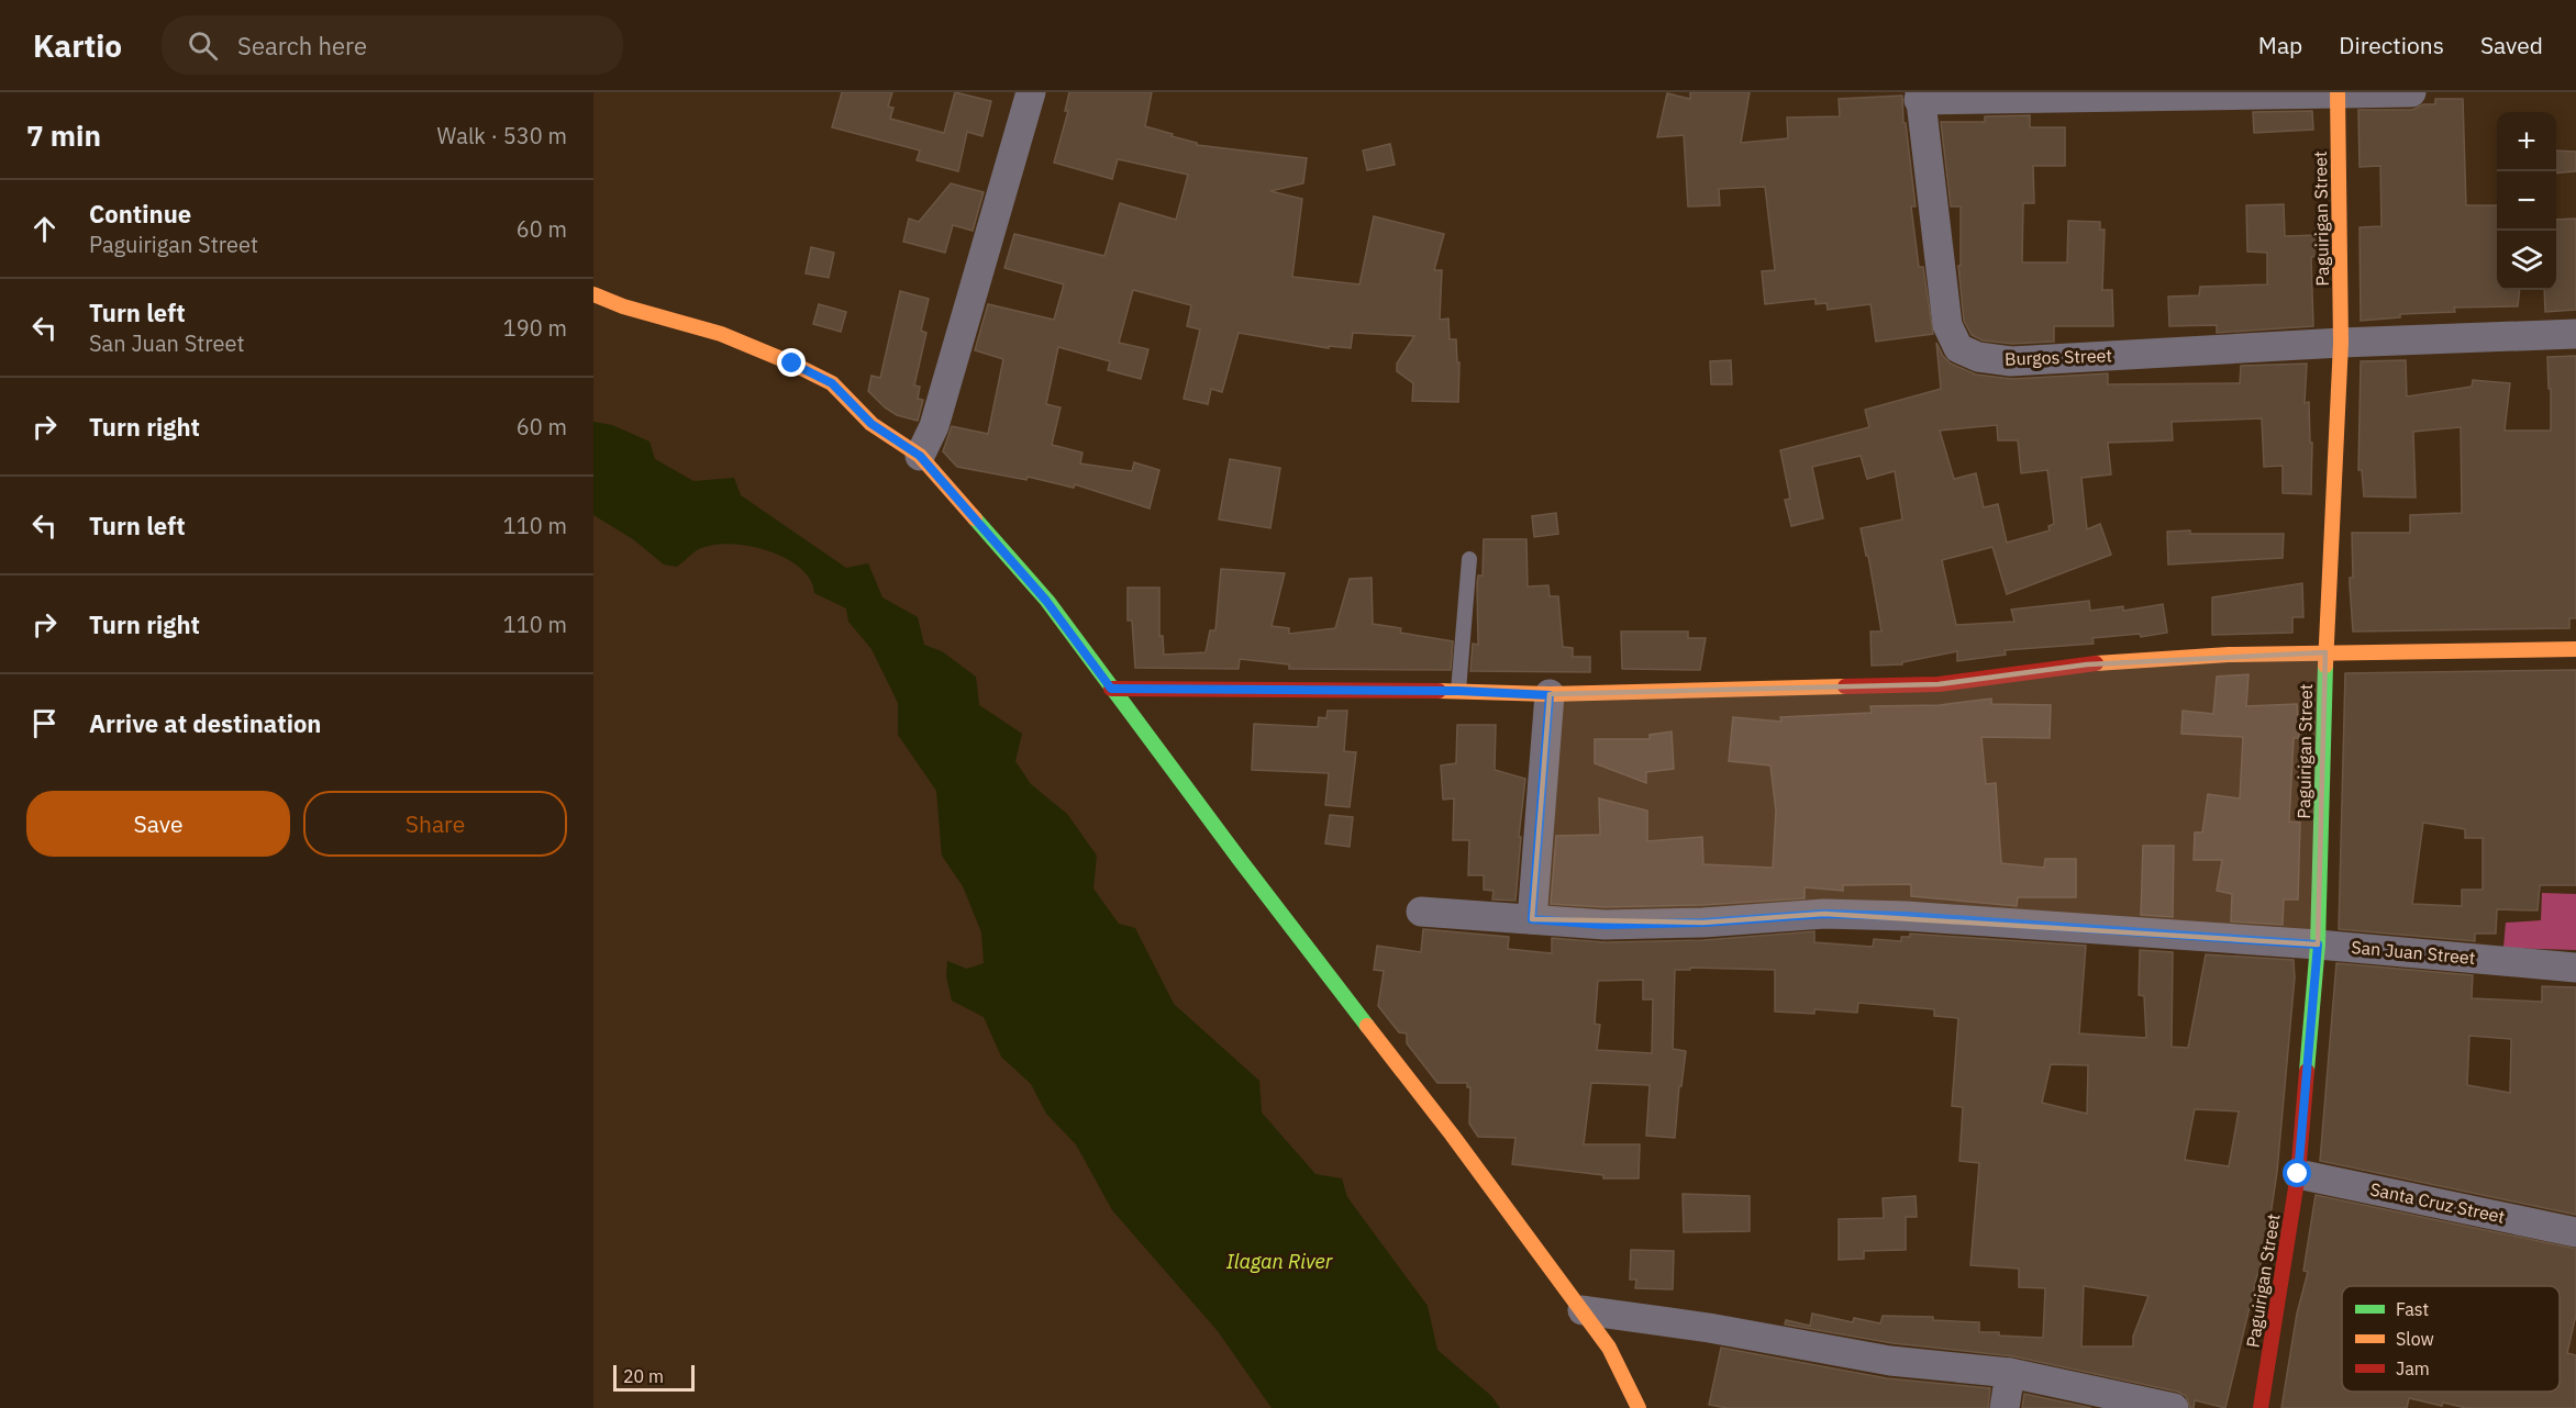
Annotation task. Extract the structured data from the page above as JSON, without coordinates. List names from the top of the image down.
{
  "streets": {
    "street": [
      "Paguirigan Street",
      "Burgos Street",
      "San Juan Street",
      "Santa Cruz Street"
    ]
  },
  "crossings": [
    ["Paguirigan Street", "Burgos Street"],
    ["Paguirigan Street", "San Juan Street"],
    ["Paguirigan Street", "Santa Cruz Street"]
  ],
  "water": ["Ilagan River"],
  "legend": ["Fast", "Slow", "Jam"],
  "scale_bar": "20 m",
  "page": {
    "header": "Kartio",
    "search": "Search here",
    "nav": ["Map", "Directions", "Saved"],
    "heading": ["7 min", "Walk · 530 m"],
    "map_buttons": ["+", "−"],
    "list": [
      ["Continue", "Paguirigan Street", "60 m"],
      ["Turn left", "San Juan Street", "190 m"],
      ["Turn right", "60 m"],
      ["Turn left", "110 m"],
      ["Turn right", "110 m"],
      "Arrive at destination"
    ],
    "buttons": ["Save", "Share"],
    "scale": "20 m"
  }
}
